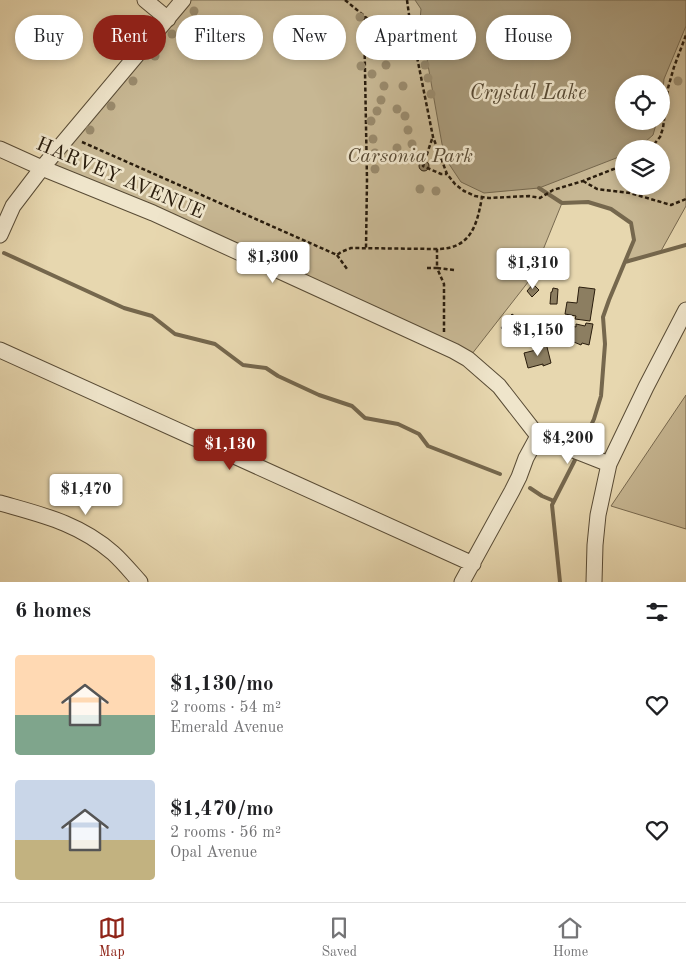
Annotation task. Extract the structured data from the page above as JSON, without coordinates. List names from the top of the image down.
{
  "streets": {
    "street": ["HARVEY AVENUE"]
  },
  "water": ["Crystal Lake"],
  "parks": ["Carsonia Park"],
  "page": {
    "chip": [
      "Buy",
      "Rent",
      "Filters",
      "New",
      "Apartment",
      "House"
    ],
    "price": [
      "$1,300",
      "$1,310",
      "$1,150",
      "$4,200",
      "$1,130",
      "$1,470"
    ],
    "heading": "6 homes",
    "list": [
      {
        "name": "$1,130/mo",
        "note": "2 rooms · 54 m² · Emerald Avenue"
      },
      {
        "name": "$1,470/mo",
        "note": "2 rooms · 56 m² · Opal Avenue"
      }
    ],
    "tabs": ["Map", "Saved", "Home"]
  }
}
